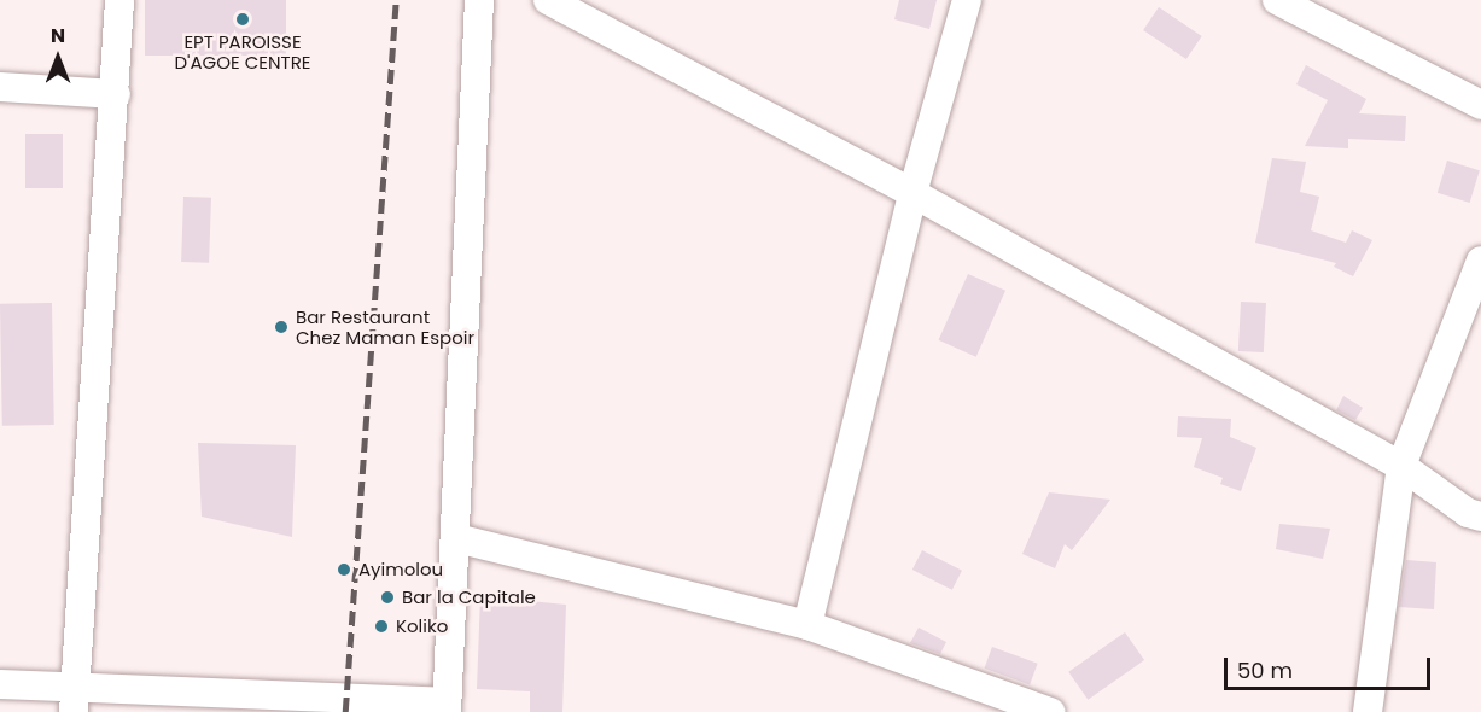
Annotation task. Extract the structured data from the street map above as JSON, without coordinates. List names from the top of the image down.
{
  "places": [
    "EPT PAROISSE D'AGOE CENTRE",
    "Bar Restaurant Chez Maman Espoir",
    "Ayimolou",
    "Bar la Capitale",
    "Koliko"
  ],
  "scale_bar": "50 m",
  "north": "top"
}
